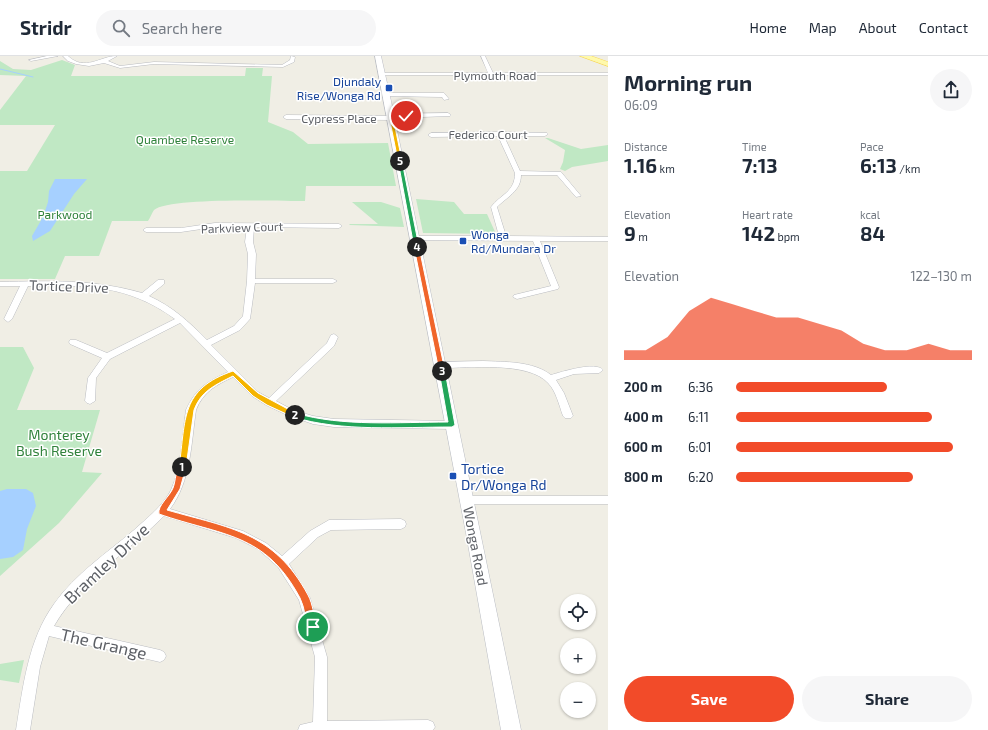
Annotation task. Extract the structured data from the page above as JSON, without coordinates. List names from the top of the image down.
{
  "streets": {
    "main road": ["Wonga Road"],
    "street": [
      "Plymouth Road",
      "Cypress Place",
      "Federico Court",
      "Parkview Court",
      "Tortice Drive",
      "Bramley Drive",
      "The Grange"
    ]
  },
  "crossings": [
    ["Plymouth Road", "Wonga Road"],
    ["Cypress Place", "Wonga Road"],
    ["Tortice Drive", "Wonga Road"],
    ["Tortice Drive", "Bramley Drive"],
    ["Bramley Drive", "The Grange"]
  ],
  "parks": ["Quambee Reserve", "Parkwood", "Monterey Bush Reserve"],
  "places": {
    "transit": ["Djundaly Rise/Wonga Rd", "Wonga Rd/Mundara Dr", "Tortice Dr/Wonga Rd"]
  },
  "page": {
    "header": "Stridr",
    "search": "Search here",
    "nav": [
      "Home",
      "Map",
      "About",
      "Contact"
    ],
    "heading": ["Morning run", "06:09"],
    "stats": [
      ["Distance", "1.16 km"],
      ["Time", "7:13"],
      ["Pace", "6:13 /km"],
      ["Elevation", "9 m"],
      ["Heart rate", "142 bpm"],
      ["kcal", "84"]
    ],
    "pins": [
      "5",
      "4",
      "3",
      "2",
      "1"
    ],
    "chart": ["Elevation", "122–130 m"],
    "list": [
      {
        "name": "200 m",
        "note": "6:36"
      },
      {
        "name": "400 m",
        "note": "6:11"
      },
      {
        "name": "600 m",
        "note": "6:01"
      },
      {
        "name": "800 m",
        "note": "6:20"
      }
    ],
    "map_buttons": ["+", "−"],
    "buttons": ["Save", "Share"]
  }
}
